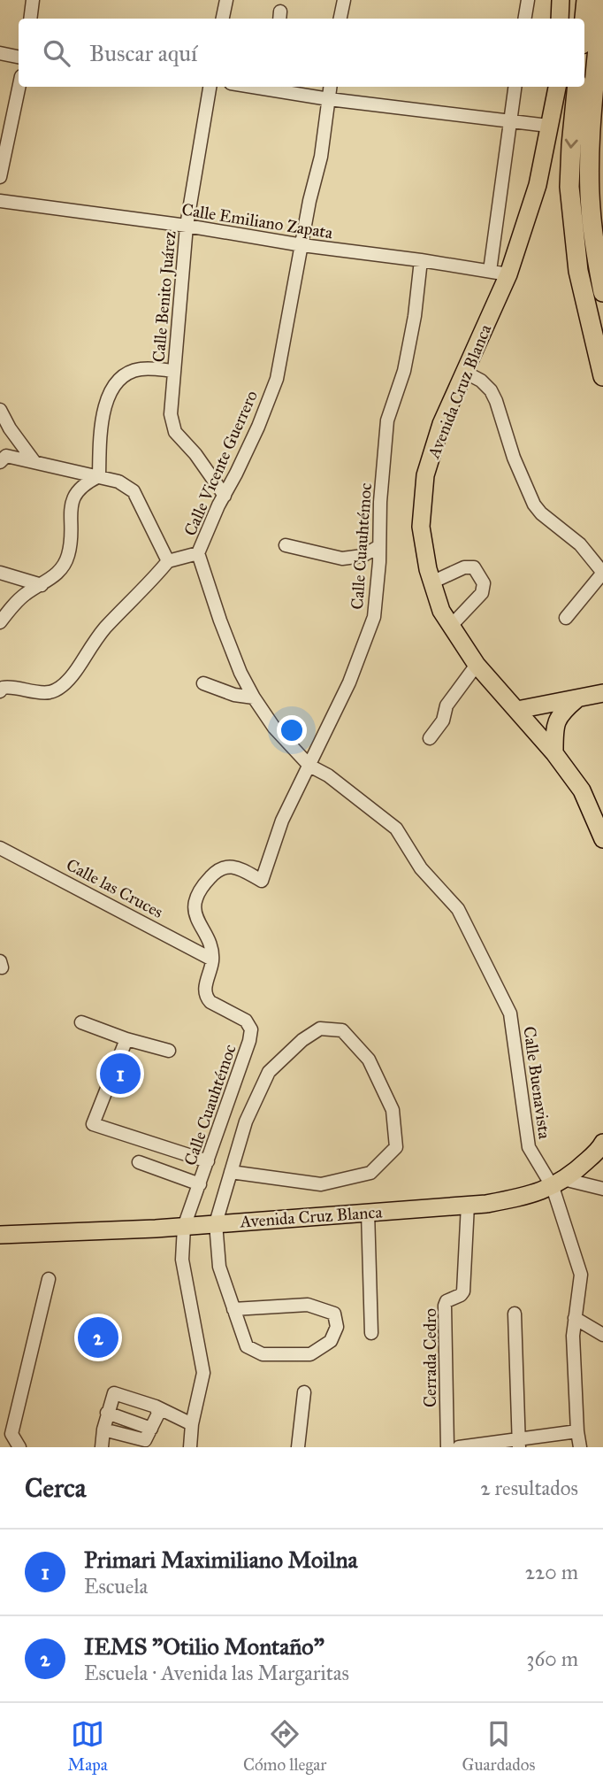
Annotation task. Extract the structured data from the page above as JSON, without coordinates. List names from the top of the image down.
{
  "streets": {
    "main road": ["Avenida Cruz Blanca"],
    "street": [
      "Calle Emiliano Zapata",
      "Calle Benito Juárez",
      "Calle Vicente Guerrero",
      "Calle Cuauhtémoc",
      "Calle las Cruces",
      "Calle Buenavista",
      "Cerrada Cedro"
    ]
  },
  "crossings": [
    ["Calle Emiliano Zapata", "Calle Benito Juárez"],
    ["Calle Emiliano Zapata", "Avenida Cruz Blanca"],
    ["Calle Emiliano Zapata", "Calle Vicente Guerrero"],
    ["Calle Emiliano Zapata", "Calle Cuauhtémoc"],
    ["Calle Benito Juárez", "Calle Vicente Guerrero"],
    ["Avenida Cruz Blanca", "Calle Cuauhtémoc"],
    ["Avenida Cruz Blanca", "Calle Buenavista"],
    ["Avenida Cruz Blanca", "Cerrada Cedro"],
    ["Calle Vicente Guerrero", "Calle Cuauhtémoc"],
    ["Calle Vicente Guerrero", "Calle Buenavista"],
    ["Calle Cuauhtémoc", "Calle las Cruces"]
  ],
  "page": {
    "search": "Buscar aquí",
    "pins": ["1", "2"],
    "heading": ["Cerca", "2 resultados"],
    "list": [
      {
        "mark": "1",
        "name": "Primari Maximiliano Moilna",
        "note": "Escuela",
        "value": "220 m"
      },
      {
        "mark": "2",
        "name": "IEMS \"Otilio Montaño\"",
        "note": "Escuela · Avenida las Margaritas",
        "value": "360 m"
      }
    ],
    "nav": ["Mapa", "Cómo llegar", "Guardados"]
  }
}
